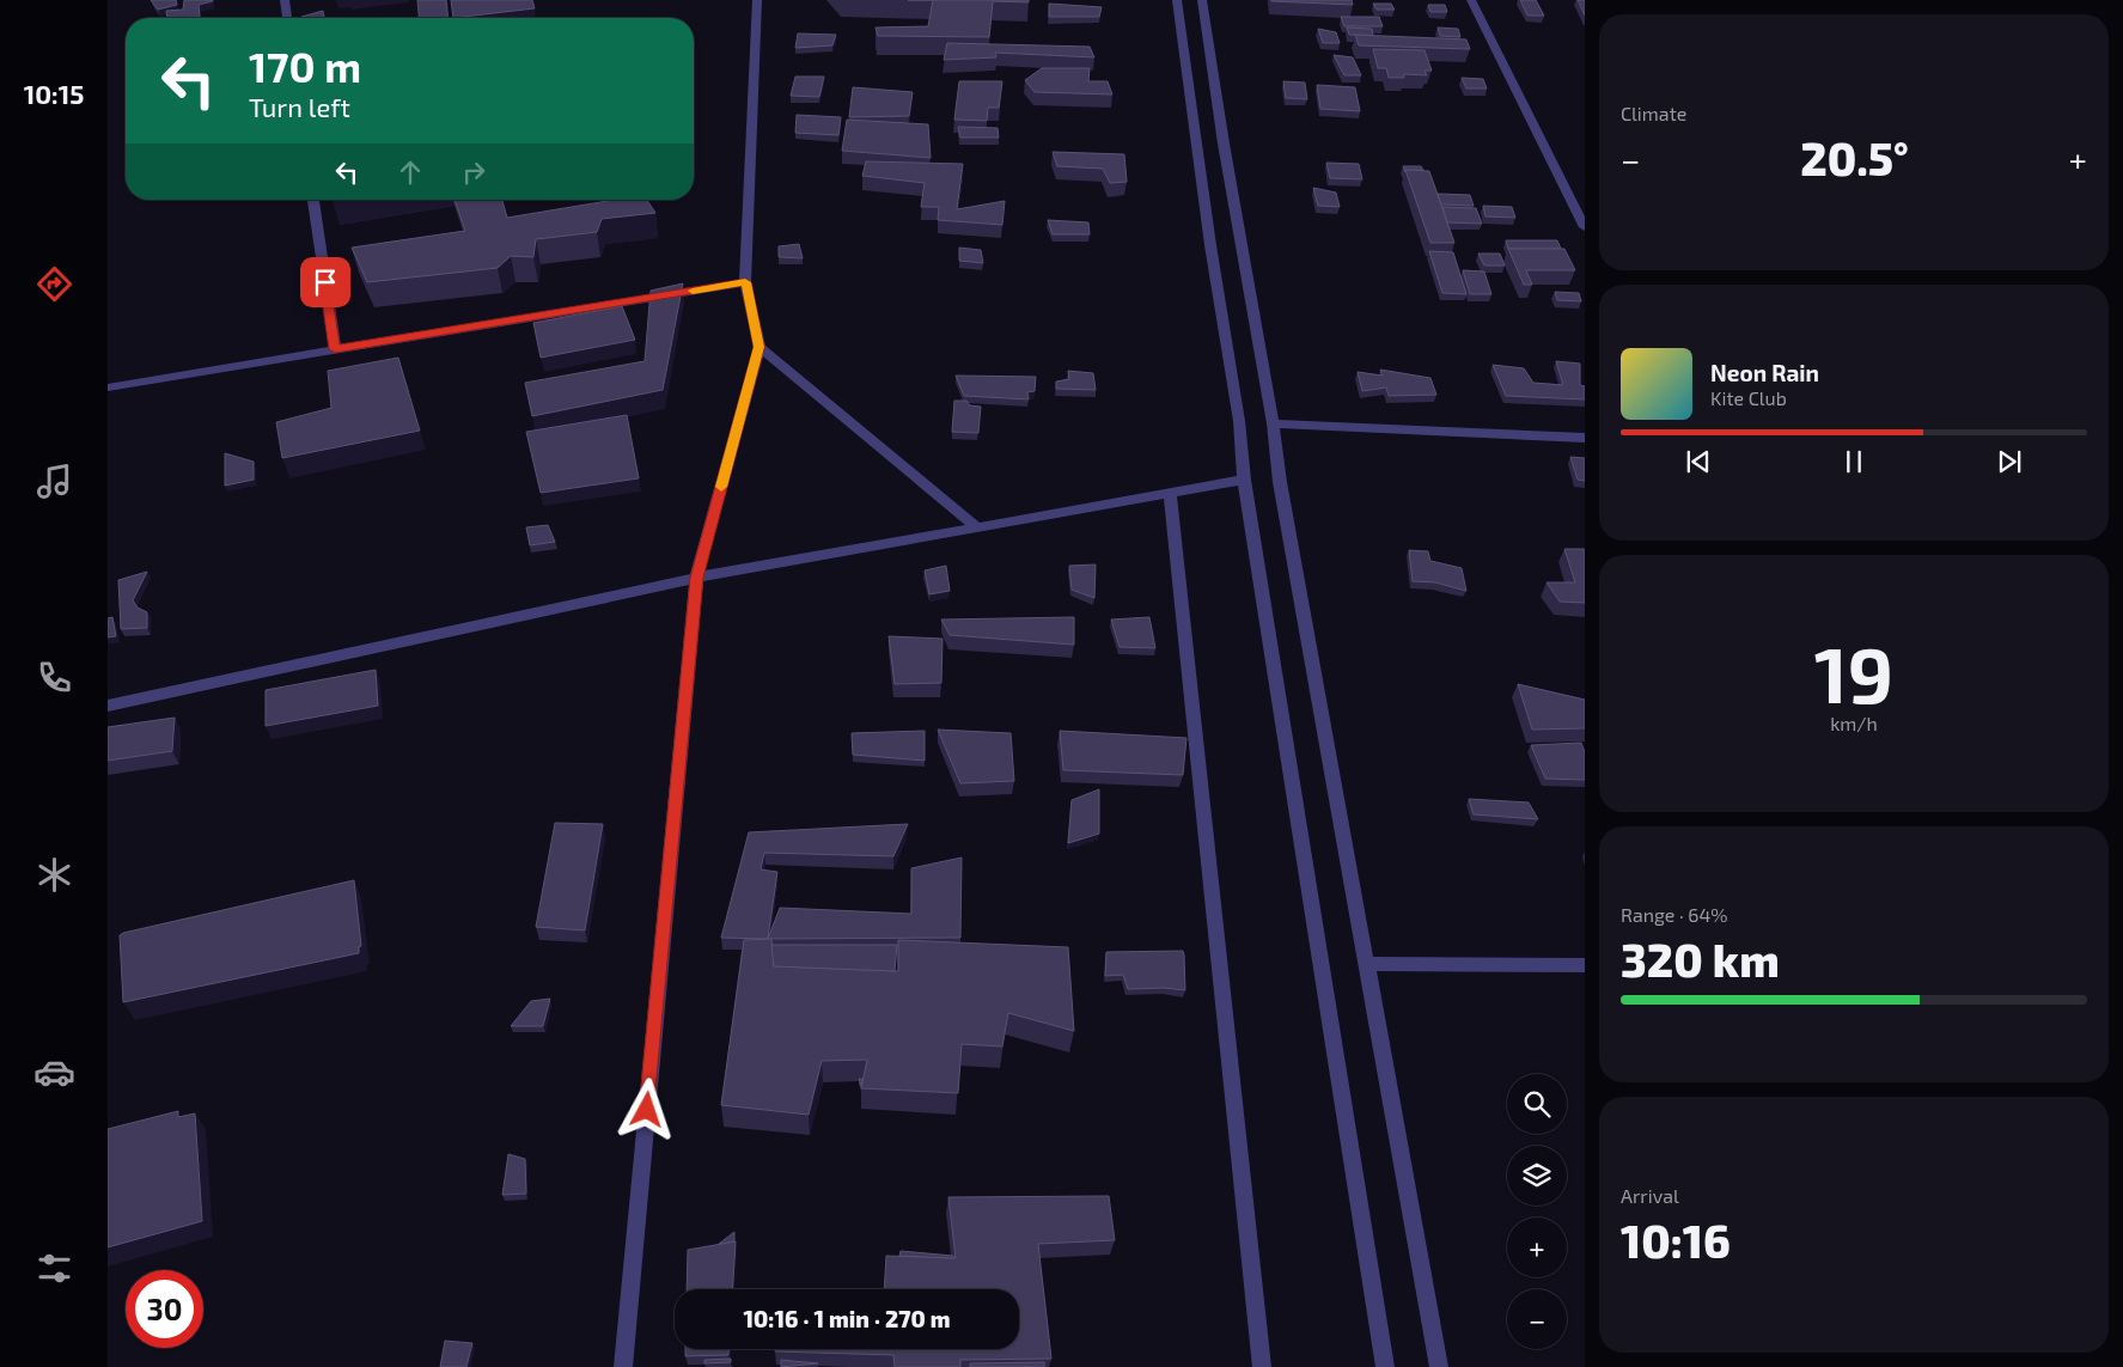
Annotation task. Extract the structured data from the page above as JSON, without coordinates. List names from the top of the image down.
{
  "page": {
    "tabs": "10:15",
    "tile": [
      "Climate",
      ["19", "km/h"],
      ["Range · 64%", "320 km"],
      ["Arrival", "10:16"]
    ],
    "turn": ["170 m", "Turn left"],
    "heat": ["−", "20.5°", "+"],
    "song": ["Neon Rain", "Kite Club"],
    "map_buttons": ["+", "−"],
    "limit": "30",
    "trip": "10:16 · 1 min · 270 m"
  }
}
